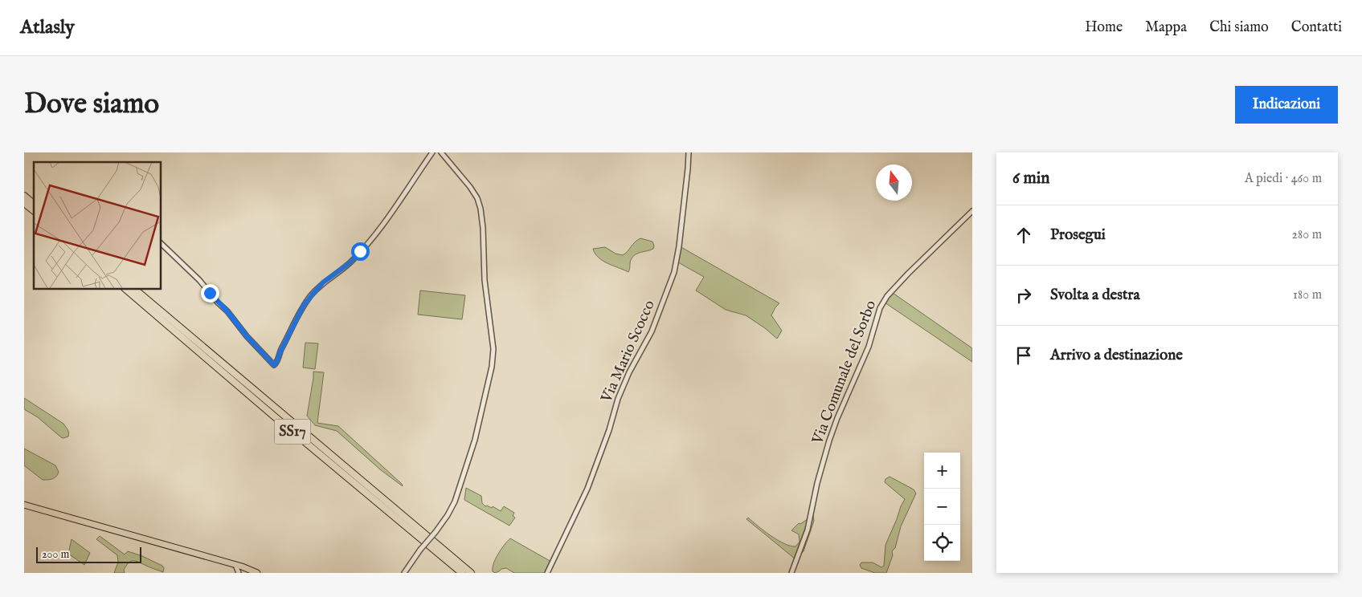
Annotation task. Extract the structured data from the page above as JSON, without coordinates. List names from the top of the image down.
{
  "streets": {
    "highway": ["SS17"],
    "street": ["Via Mario Scocco", "Via Comunale del Sorbo"]
  },
  "scale_bar": "200 m",
  "north": "top",
  "page": {
    "header": "Atlasly",
    "nav": [
      "Home",
      "Mappa",
      "Chi siamo",
      "Contatti"
    ],
    "buttons": "Indicazioni",
    "title": "Dove siamo",
    "heading": ["6 min", "A piedi · 460 m"],
    "list": [
      ["Prosegui", "280 m"],
      ["Svolta a destra", "180 m"],
      "Arrivo a destinazione"
    ],
    "map_buttons": ["+", "−"],
    "scale": "200 m"
  }
}
